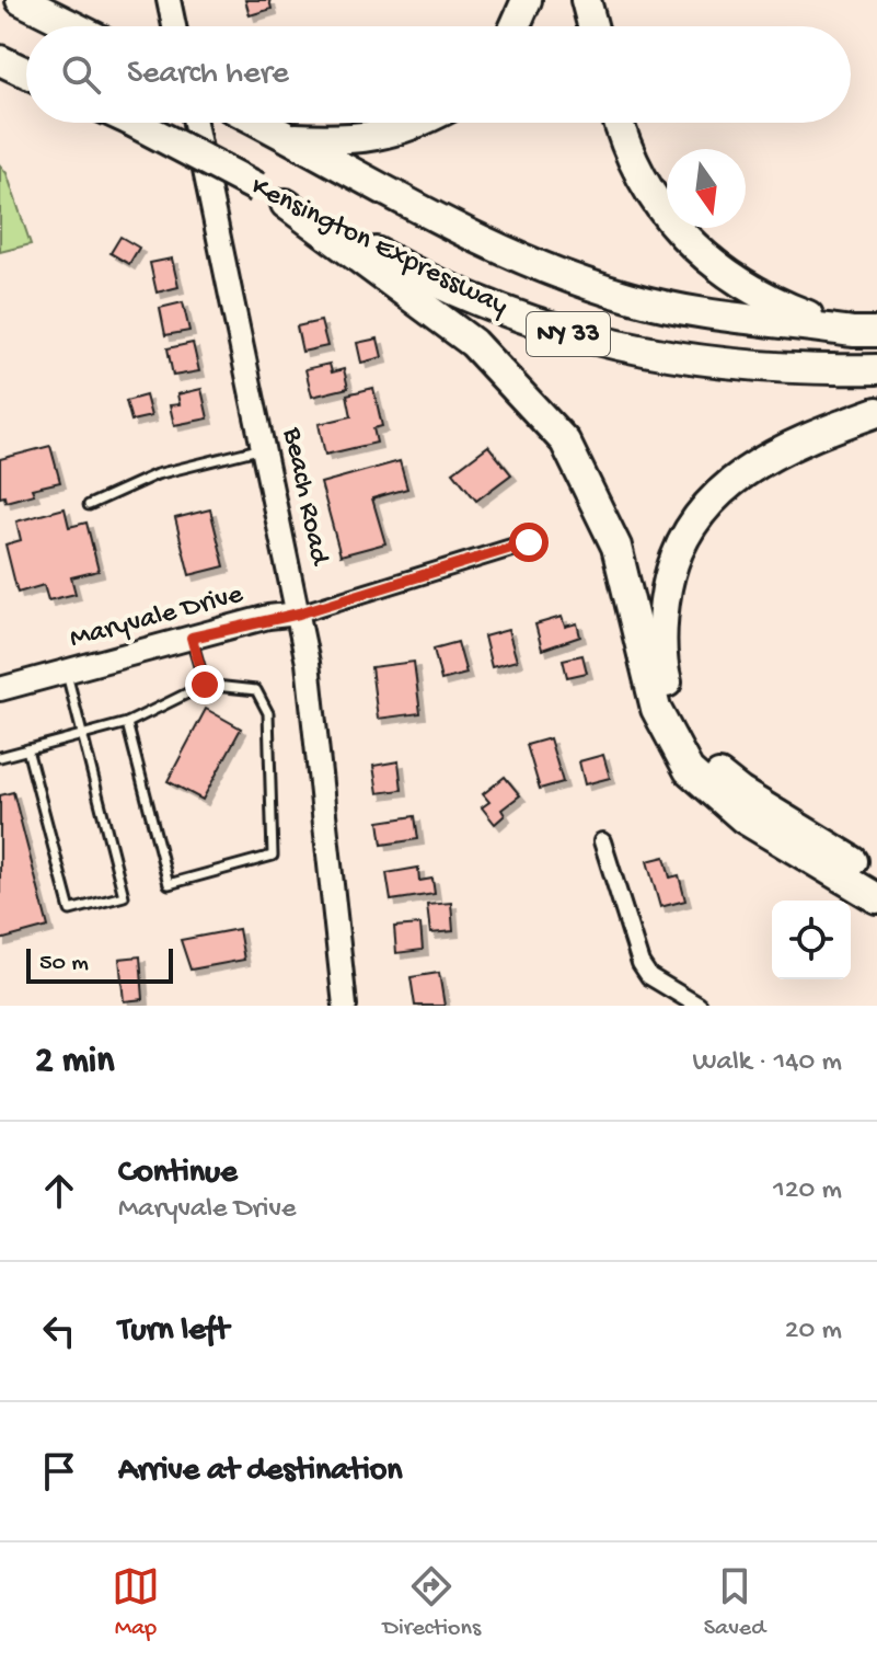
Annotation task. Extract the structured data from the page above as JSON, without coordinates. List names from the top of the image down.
{
  "streets": {
    "highway": ["Kensington Expressway", "NY 33"],
    "street": ["Beach Road", "Maryvale Drive"]
  },
  "crossings": [
    ["Beach Road", "Maryvale Drive"]
  ],
  "scale_bar": "50 m",
  "north": "bottom",
  "page": {
    "search": "Search here",
    "scale": "50 m",
    "heading": ["2 min", "Walk · 140 m"],
    "list": [
      ["Continue", "Maryvale Drive", "120 m"],
      ["Turn left", "20 m"],
      "Arrive at destination"
    ],
    "nav": ["Map", "Directions", "Saved"]
  }
}
